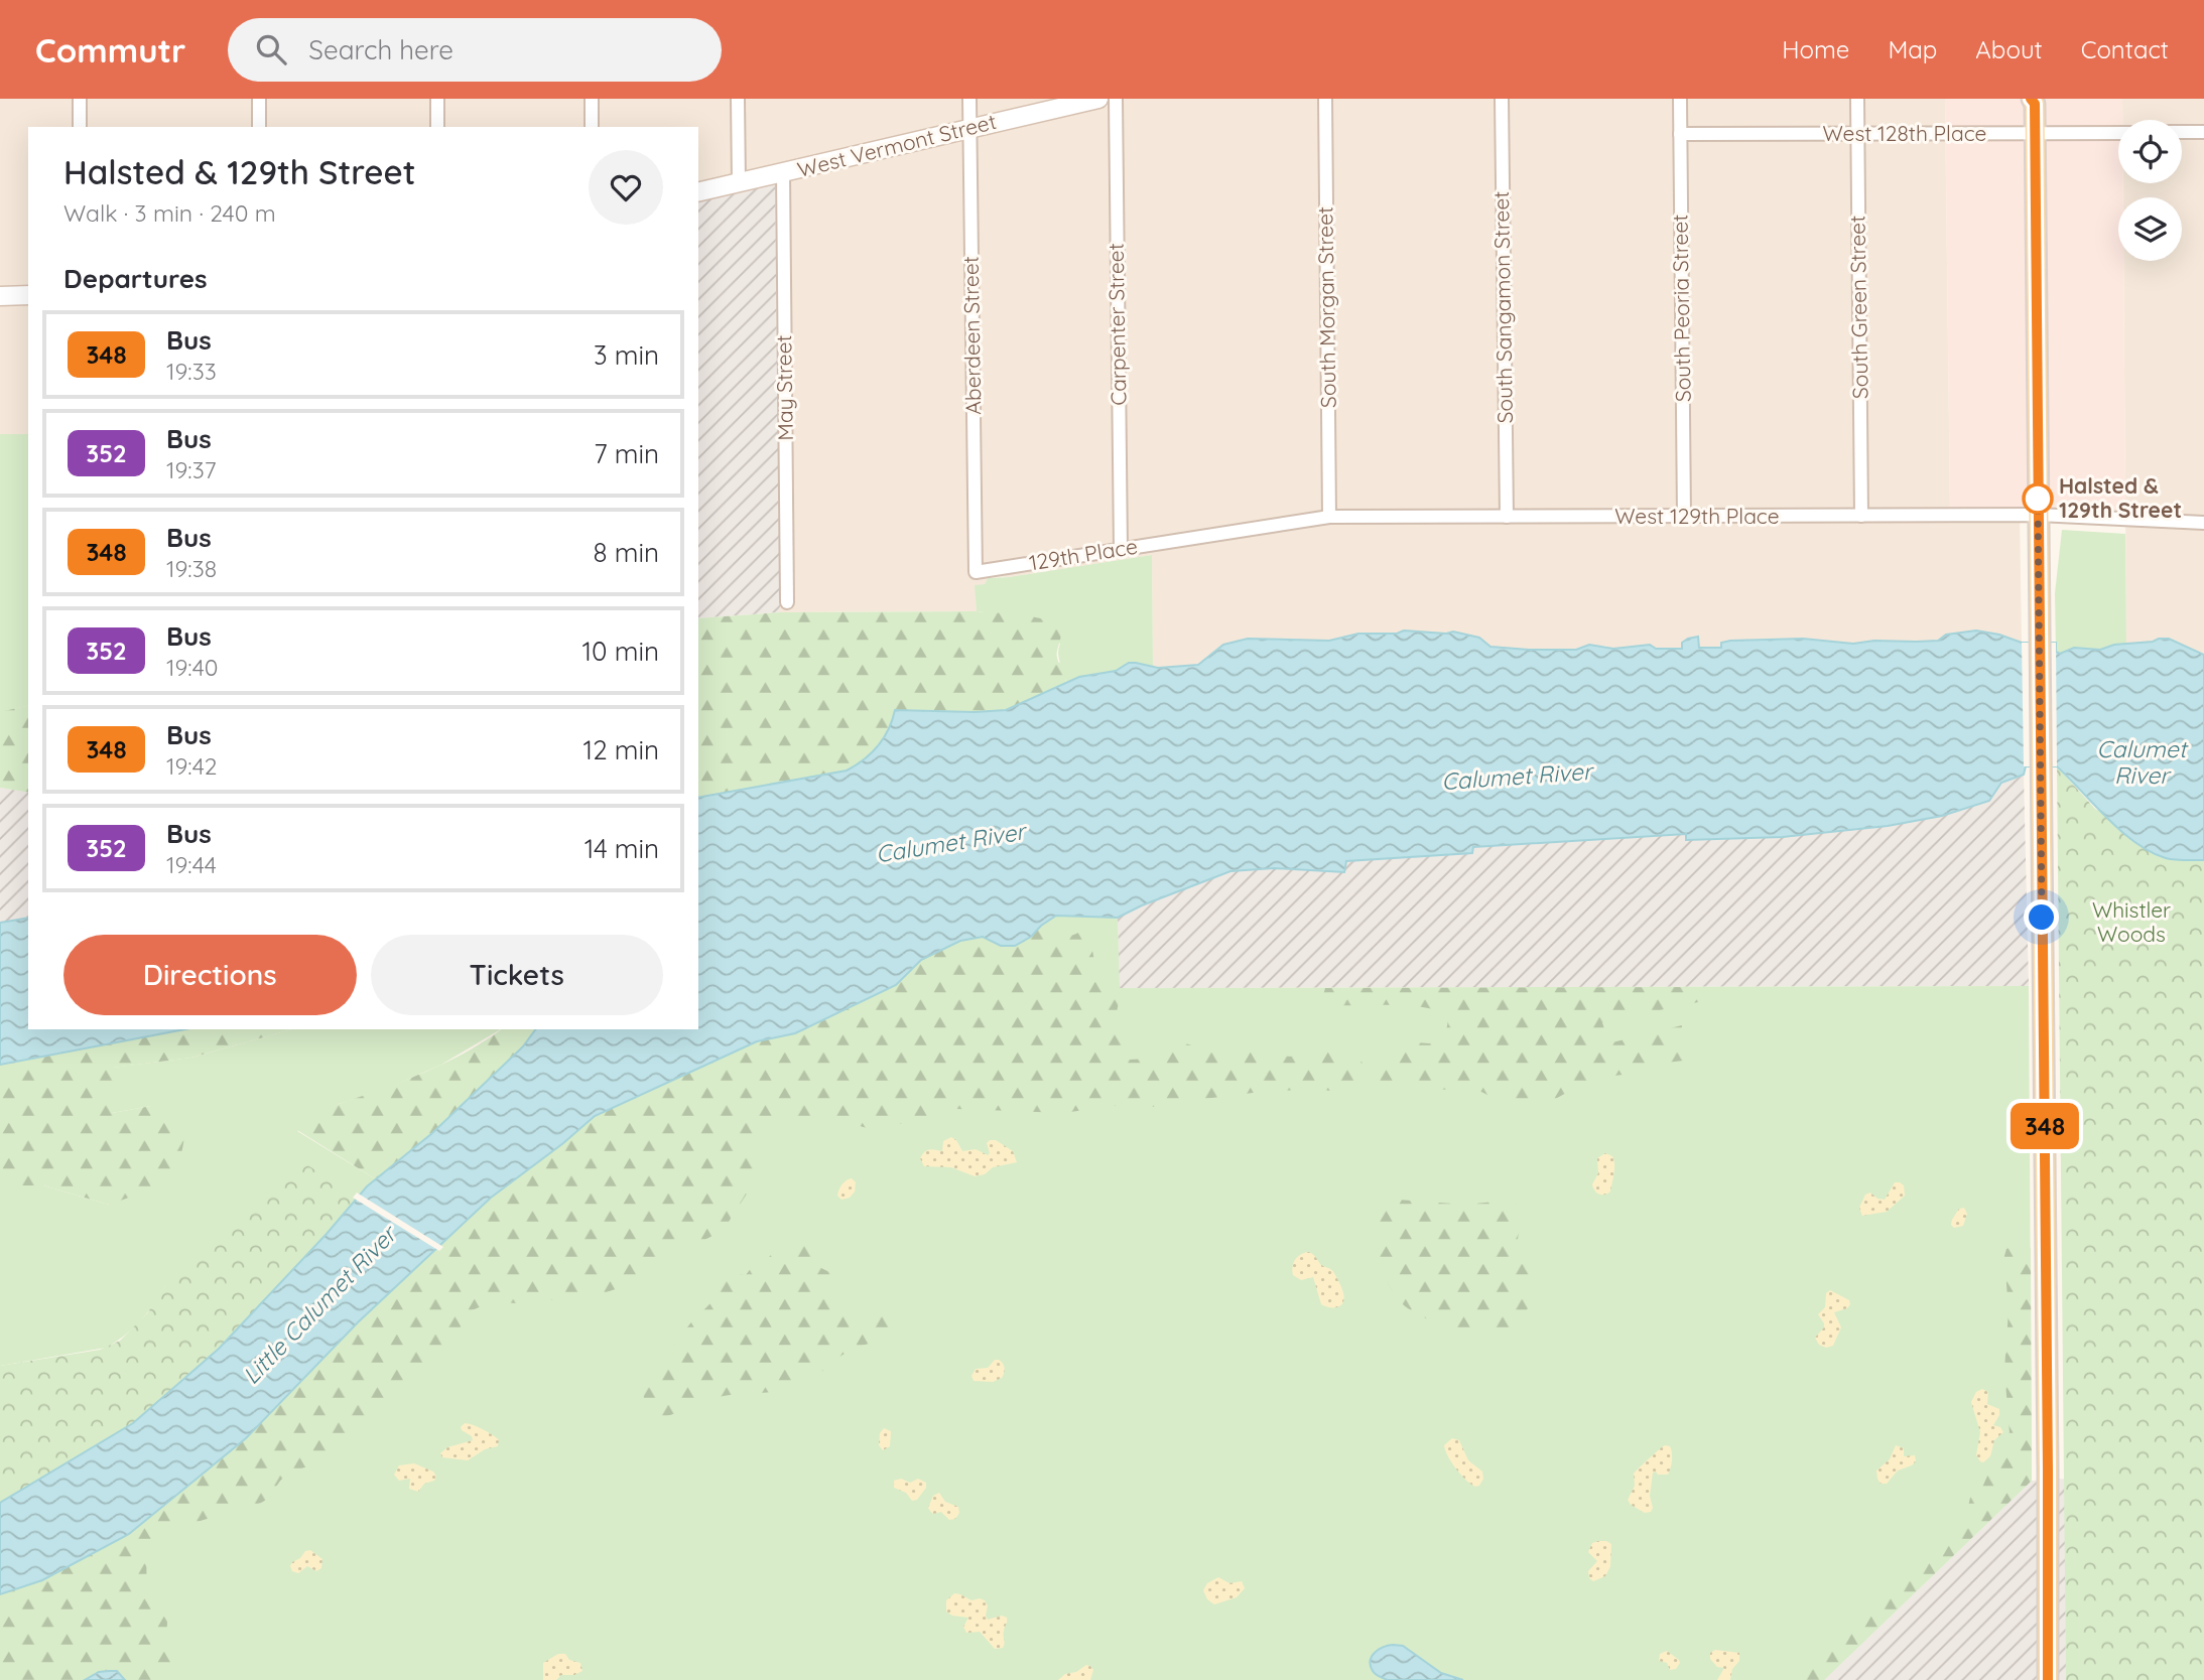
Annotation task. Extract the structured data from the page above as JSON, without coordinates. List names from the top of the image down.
{
  "streets": {
    "street": [
      "West 128th Place",
      "West Vermont Street",
      "South Morgan Street",
      "South Sangamon Street",
      "South Green Street",
      "South Peoria Street",
      "Carpenter Street",
      "Aberdeen Street",
      "May Street",
      "West 129th Place",
      "129th Place"
    ]
  },
  "crossings": [
    ["West 128th Place", "South Green Street"],
    ["West 128th Place", "South Peoria Street"],
    ["West Vermont Street", "Aberdeen Street"],
    ["West Vermont Street", "May Street"],
    ["South Morgan Street", "West 129th Place"],
    ["South Sangamon Street", "West 129th Place"],
    ["South Green Street", "West 129th Place"],
    ["South Peoria Street", "West 129th Place"],
    ["Carpenter Street", "129th Place"],
    ["Aberdeen Street", "129th Place"],
    ["West 129th Place", "129th Place"]
  ],
  "water": ["Calumet River", "Little Calumet River"],
  "parks": ["Whistler Woods"],
  "places": ["Halsted & 129th Street"],
  "lines": ["bus line 348"],
  "page": {
    "header": "Commutr",
    "search": "Search here",
    "nav": [
      "Home",
      "Map",
      "About",
      "Contact"
    ],
    "on_map": "348",
    "heading": [
      ["Halsted & 129th Street", "Walk · 3 min · 240 m"],
      "Departures"
    ],
    "list": [
      {
        "mark": "348",
        "name": "Bus",
        "note": "19:33",
        "value": "3 min"
      },
      {
        "mark": "352",
        "name": "Bus",
        "note": "19:37",
        "value": "7 min"
      },
      {
        "mark": "348",
        "name": "Bus",
        "note": "19:38",
        "value": "8 min"
      },
      {
        "mark": "352",
        "name": "Bus",
        "note": "19:40",
        "value": "10 min"
      },
      {
        "mark": "348",
        "name": "Bus",
        "note": "19:42",
        "value": "12 min"
      },
      {
        "mark": "352",
        "name": "Bus",
        "note": "19:44",
        "value": "14 min"
      }
    ],
    "buttons": ["Directions", "Tickets"]
  }
}
